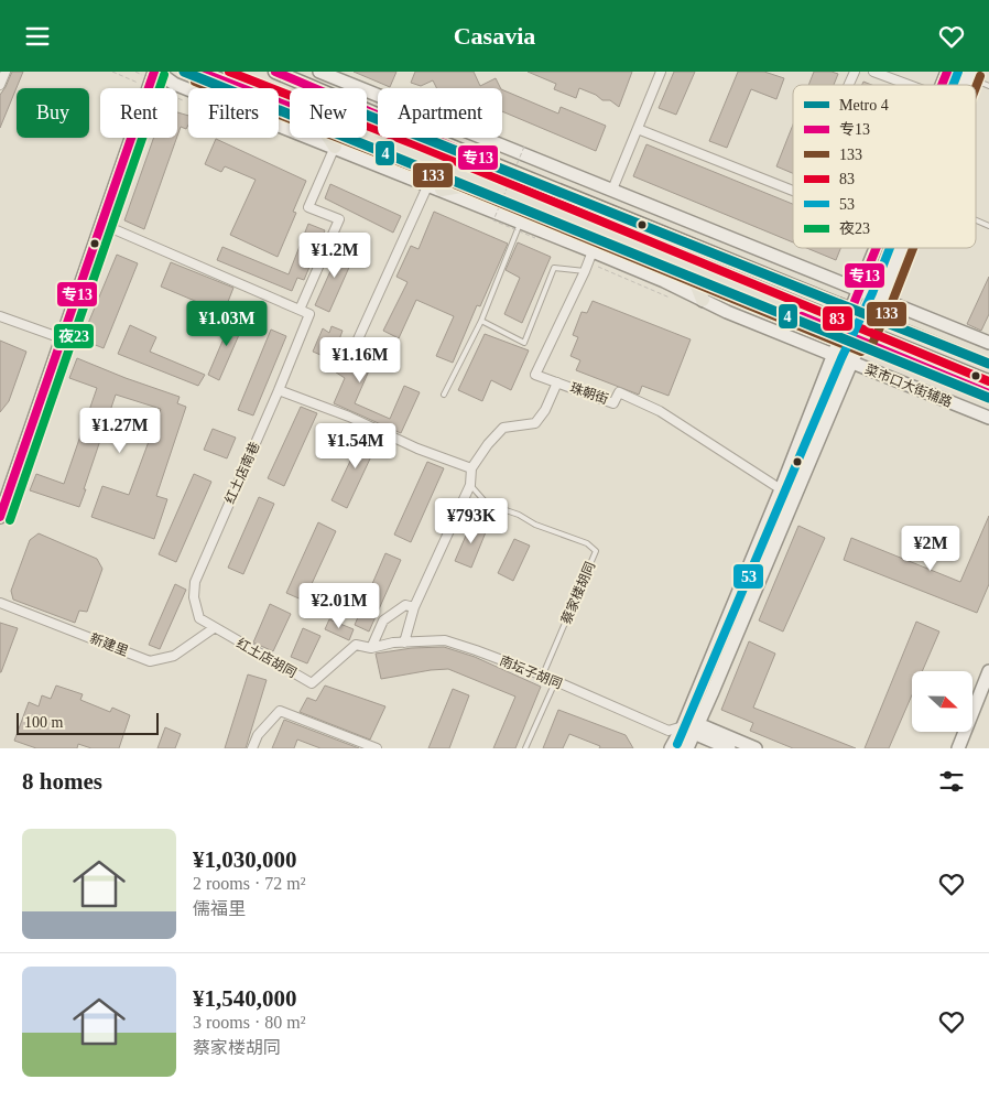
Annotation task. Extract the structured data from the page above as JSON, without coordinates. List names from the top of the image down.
{
  "streets": {
    "main road": ["菜市口大街辅路"],
    "street": [
      "珠朝街",
      "红土店南巷",
      "新建里",
      "红土店胡同",
      "南坛子胡同"
    ],
    "lane": ["蔡家楼胡同"]
  },
  "crossings": [
    ["菜市口大街辅路", "珠朝街"],
    ["红土店南巷", "新建里"],
    ["红土店南巷", "红土店胡同"],
    ["蔡家楼胡同", "南坛子胡同"],
    ["新建里", "红土店胡同"],
    ["红土店胡同", "南坛子胡同"]
  ],
  "lines": [
    "metro line 4",
    "transit line 专13",
    "transit line 83",
    "transit line 53",
    "transit line 夜23",
    "transit line 133"
  ],
  "legend": [
    "Metro 4",
    "专13",
    "133",
    "83",
    "53",
    "夜23"
  ],
  "scale_bar": "100 m",
  "north": "right",
  "page": {
    "header": "Casavia",
    "chip": [
      "Buy",
      "Rent",
      "Filters",
      "New",
      "Apartment"
    ],
    "price": [
      "¥1.2M",
      "¥1.03M",
      "¥1.16M",
      "¥1.27M",
      "¥1.54M",
      "¥793K",
      "¥2M",
      "¥2.01M"
    ],
    "scale": "100 m",
    "heading": "8 homes",
    "list": [
      {
        "name": "¥1,030,000",
        "note": "2 rooms · 72 m² · 儒福里"
      },
      {
        "name": "¥1,540,000",
        "note": "3 rooms · 80 m² · 蔡家楼胡同"
      }
    ]
  }
}
